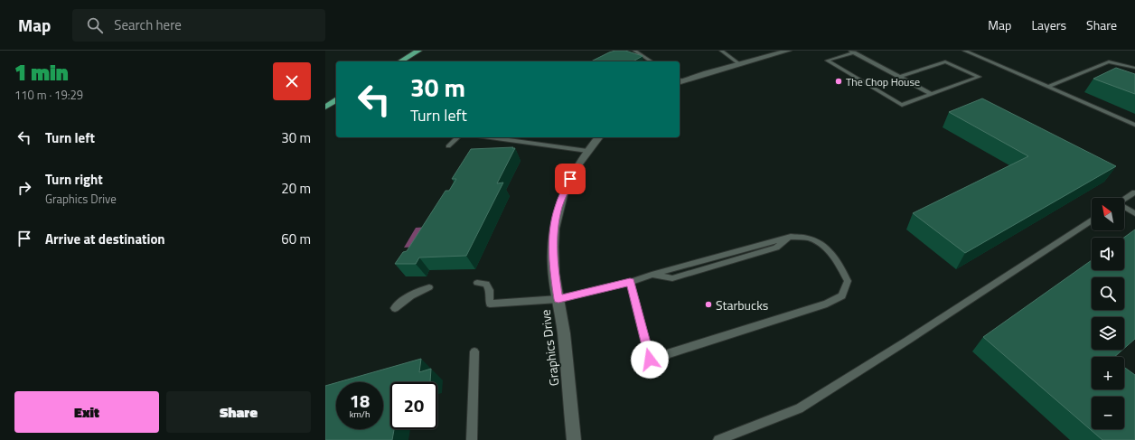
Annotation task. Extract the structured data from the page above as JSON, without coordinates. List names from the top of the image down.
{
  "streets": {
    "street": ["Graphics Drive"]
  },
  "places": ["The Chop House", "Starbucks"],
  "north": "top left",
  "page": {
    "header": "Map",
    "search": "Search here",
    "nav": ["Map", "Layers", "Share"],
    "heading": ["1 min", "110 m · 19:29"],
    "turn": ["30 m", "Turn left"],
    "list": [
      {
        "name": "Turn left",
        "value": "30 m"
      },
      {
        "name": "Turn right",
        "note": "Graphics Drive",
        "value": "20 m"
      },
      {
        "name": "Arrive at destination",
        "value": "60 m"
      }
    ],
    "map_buttons": ["+", "−"],
    "speed": "18 km/h",
    "limit": "20",
    "buttons": ["Exit", "Share"]
  }
}
